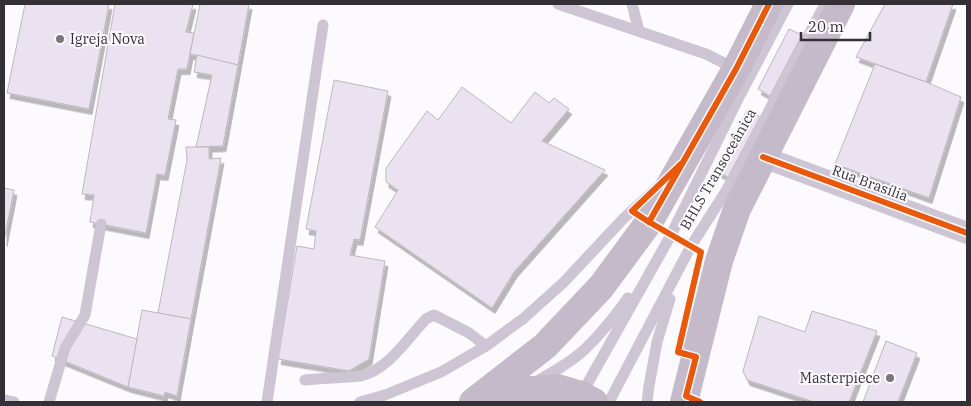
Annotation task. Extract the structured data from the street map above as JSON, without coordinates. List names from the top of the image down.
{
  "streets": {
    "street": ["Rua Brasília"],
    "lane": ["BHLS Transoceânica"]
  },
  "places": ["Igreja Nova", "Masterpiece"],
  "scale_bar": "20 m"
}
